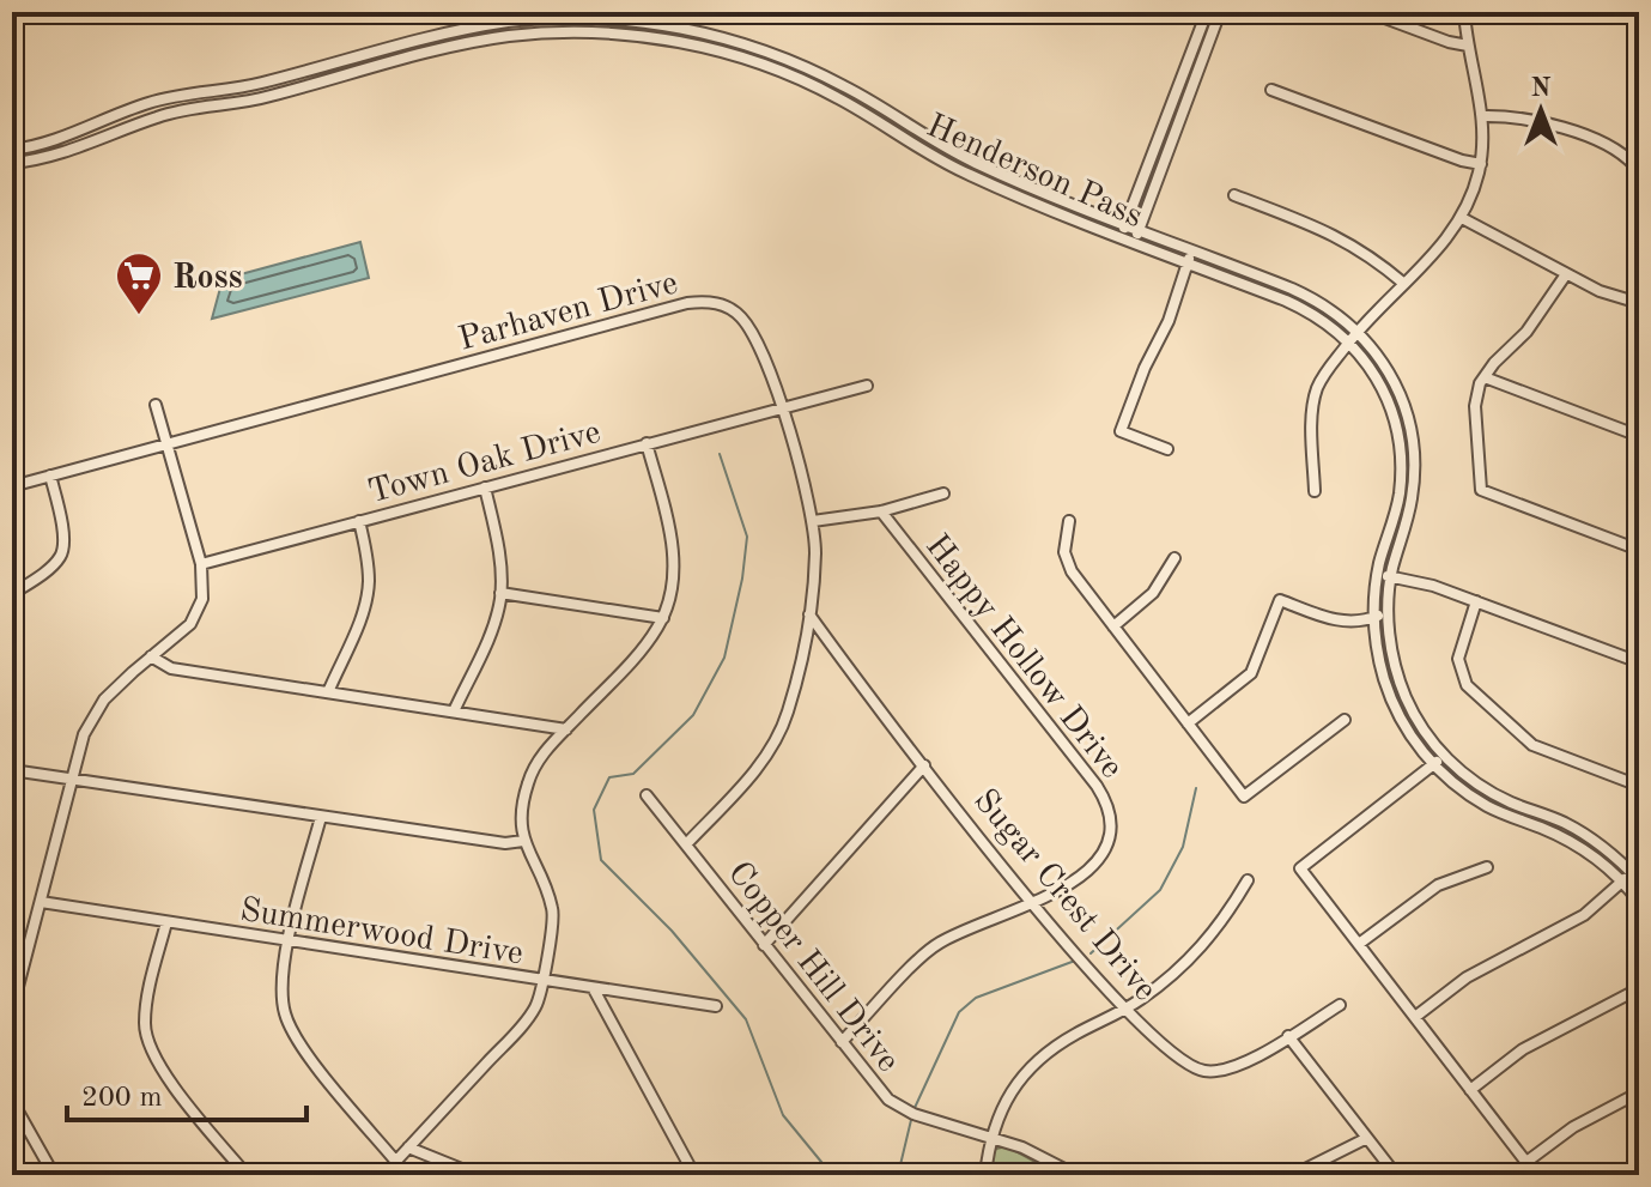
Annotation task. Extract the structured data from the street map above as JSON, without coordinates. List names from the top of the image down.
{
  "streets": {
    "street": [
      "Henderson Pass",
      "Parhaven Drive",
      "Town Oak Drive",
      "Happy Hollow Drive",
      "Sugar Crest Drive",
      "Summerwood Drive",
      "Copper Hill Drive"
    ]
  },
  "crossings": [
    ["Parhaven Drive", "Town Oak Drive"],
    ["Parhaven Drive", "Sugar Crest Drive"],
    ["Parhaven Drive", "Copper Hill Drive"],
    ["Happy Hollow Drive", "Sugar Crest Drive"],
    ["Happy Hollow Drive", "Copper Hill Drive"]
  ],
  "places": {
    "supermarket": ["Ross"]
  },
  "scale_bar": "200 m",
  "north": "top"
}
